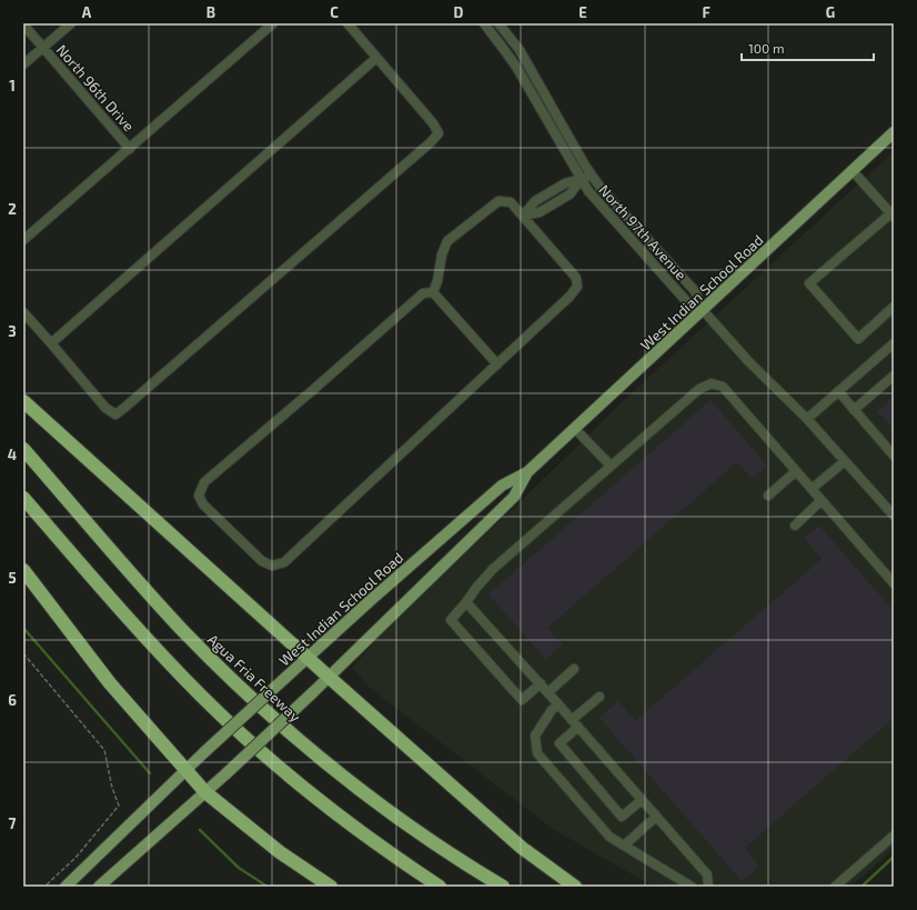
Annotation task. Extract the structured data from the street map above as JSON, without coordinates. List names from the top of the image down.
{
  "streets": {
    "highway": ["Agua Fria Freeway"],
    "main road": ["West Indian School Road"],
    "street": ["North 96th Drive", "North 97th Avenue"]
  },
  "crossings": [
    ["North 97th Avenue", "West Indian School Road"]
  ],
  "scale_bar": "100 m",
  "grid": {
    "columns": [
      "A",
      "B",
      "C",
      "D",
      "E",
      "F",
      "G"
    ],
    "rows": [
      "1",
      "2",
      "3",
      "4",
      "5",
      "6",
      "7"
    ]
  }
}
